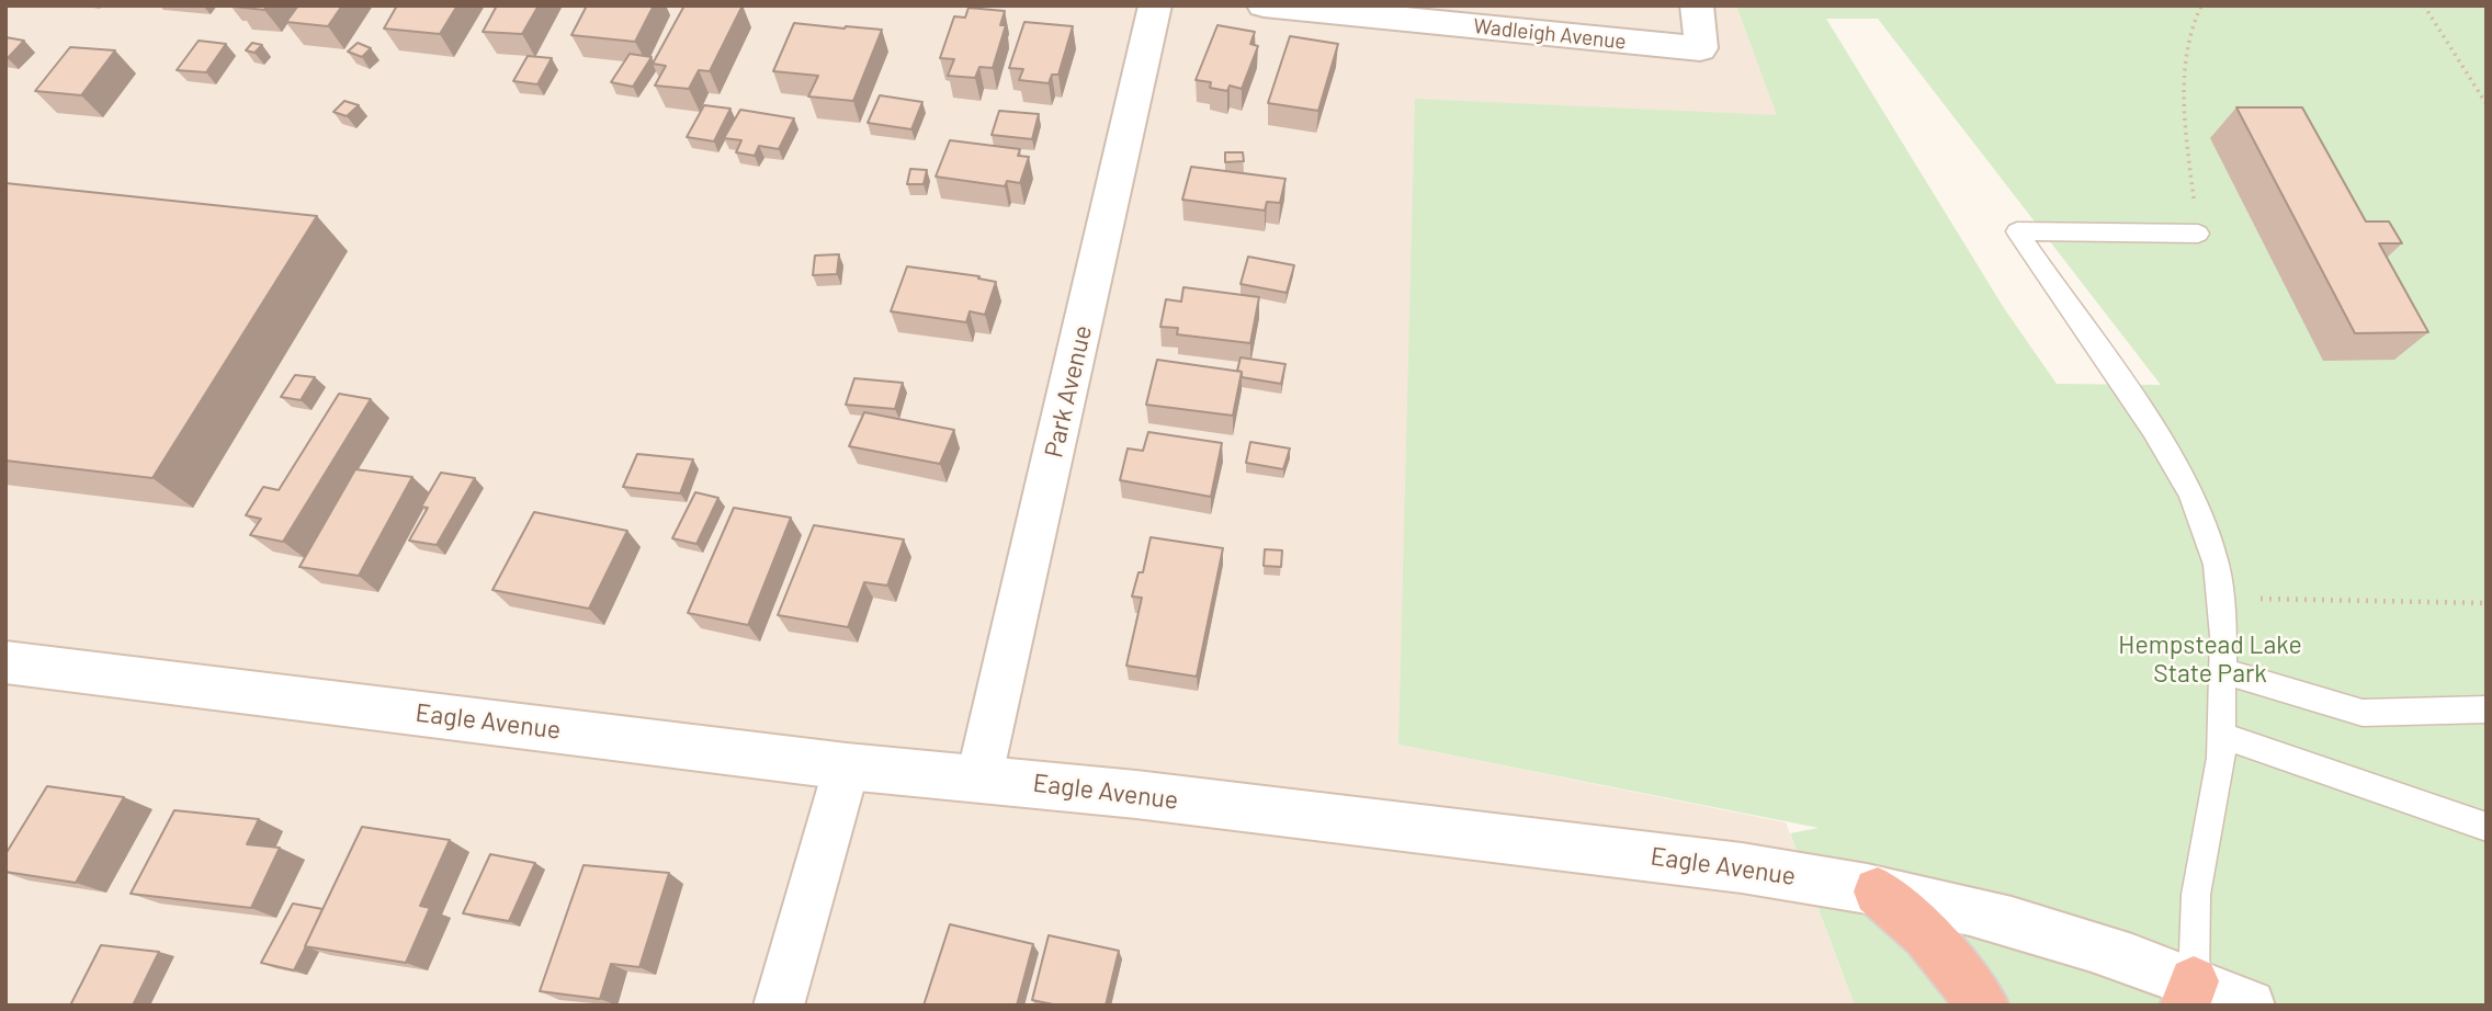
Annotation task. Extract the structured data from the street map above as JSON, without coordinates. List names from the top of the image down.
{
  "streets": {
    "street": ["Wadleigh Avenue", "Park Avenue", "Eagle Avenue"]
  },
  "crossings": [
    ["Park Avenue", "Eagle Avenue"]
  ],
  "parks": ["Hempstead Lake State Park"]
}
